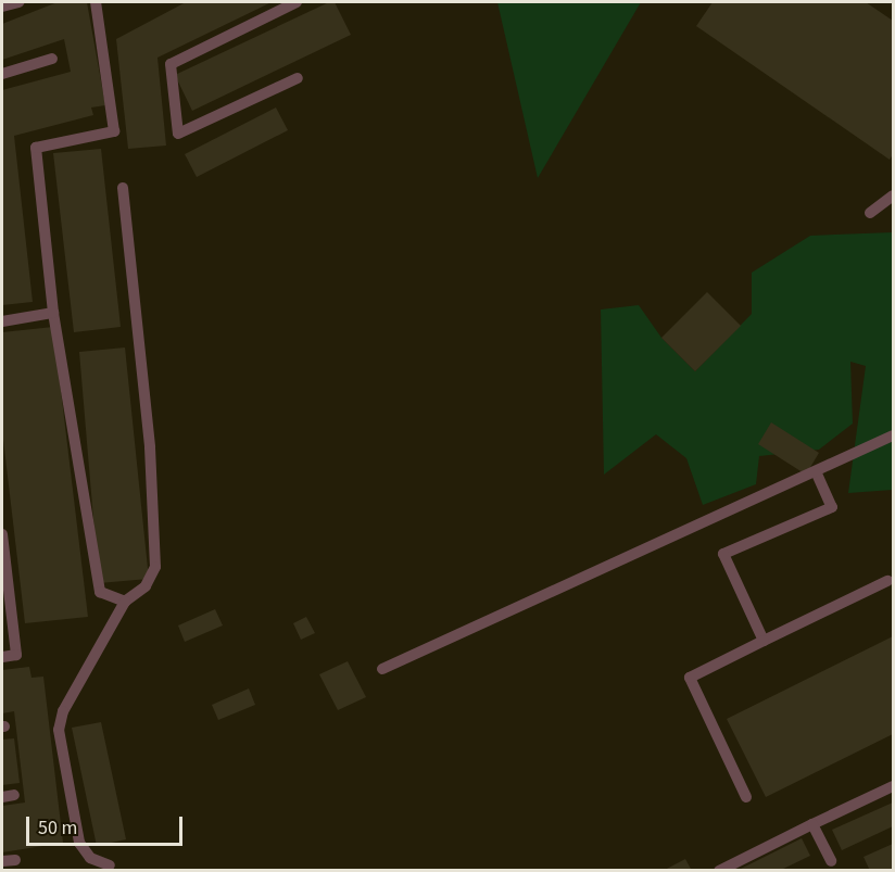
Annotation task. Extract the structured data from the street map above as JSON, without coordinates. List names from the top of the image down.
{
  "scale_bar": "50 m"
}
